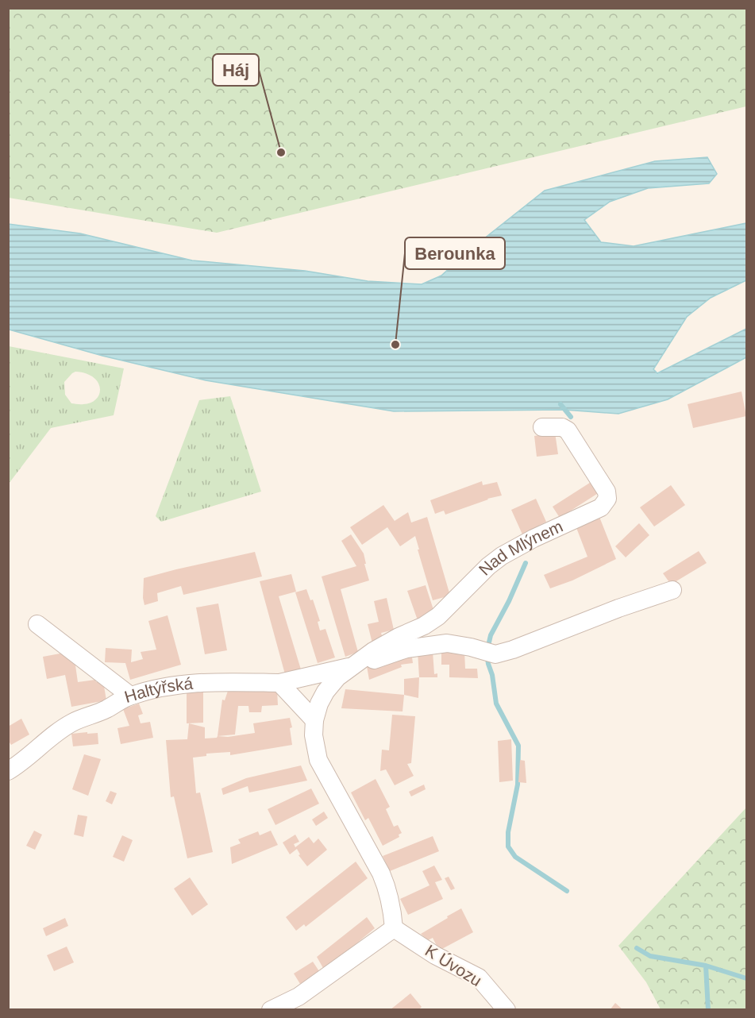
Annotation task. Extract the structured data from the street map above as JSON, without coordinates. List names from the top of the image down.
{
  "streets": {
    "street": ["Nad Mlýnem", "Haltýřská", "K Úvozu"]
  },
  "crossings": [
    ["Nad Mlýnem", "Haltýřská"]
  ],
  "places": ["Háj", "Berounka"]
}
